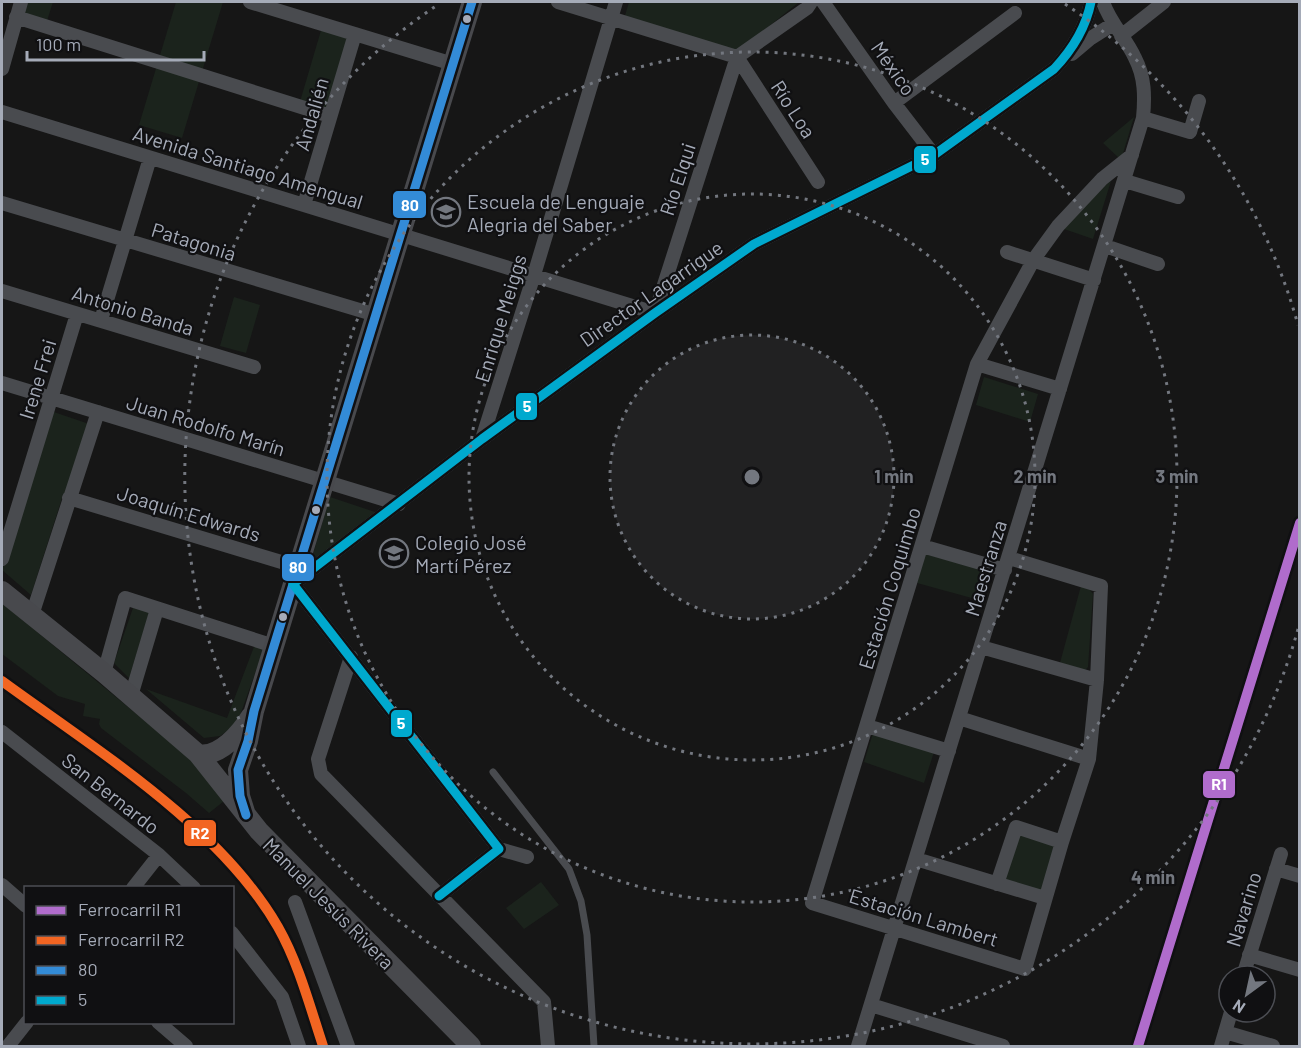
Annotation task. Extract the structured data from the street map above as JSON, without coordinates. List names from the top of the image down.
{
  "streets": {
    "main road": ["Manuel Jesús Rivera"],
    "street": [
      "México",
      "Río Loa",
      "Andalién",
      "Avenida Santiago Amengual",
      "Río Elqui",
      "Patagonia",
      "Director Lagarrigue",
      "Antonio Banda",
      "Enrique Meiggs",
      "Irene Frei",
      "Juan Rodolfo Marín",
      "Joaquín Edwards",
      "Maestranza",
      "Estación Coquimbo",
      "San Bernardo",
      "Navarino",
      "Estación Lambert"
    ]
  },
  "crossings": [
    ["México", "Director Lagarrigue"],
    ["Río Loa", "Río Elqui"],
    ["Andalién", "Avenida Santiago Amengual"],
    ["Avenida Santiago Amengual", "Río Elqui"],
    ["Avenida Santiago Amengual", "Director Lagarrigue"],
    ["Avenida Santiago Amengual", "Enrique Meiggs"],
    ["Río Elqui", "Director Lagarrigue"],
    ["Director Lagarrigue", "Enrique Meiggs"],
    ["Director Lagarrigue", "Juan Rodolfo Marín"],
    ["Director Lagarrigue", "Joaquín Edwards"],
    ["Director Lagarrigue", "Maestranza"],
    ["Antonio Banda", "Irene Frei"],
    ["Irene Frei", "Juan Rodolfo Marín"],
    ["Maestranza", "Estación Coquimbo"],
    ["Maestranza", "Estación Lambert"],
    ["Estación Coquimbo", "Estación Lambert"]
  ],
  "places": {
    "school or university": ["Escuela de Lenguaje Alegria del Saber", "Colegio José Martí Pérez"]
  },
  "lines": [
    "transit line 80",
    "transit line 5",
    "rail line R1",
    "rail line R2"
  ],
  "legend": [
    "Ferrocarril R1",
    "Ferrocarril R2",
    "80",
    "5"
  ],
  "scale_bar": "100 m",
  "north": "bottom left",
  "rings": [
    "1 min",
    "2 min",
    "3 min",
    "4 min"
  ]
}
